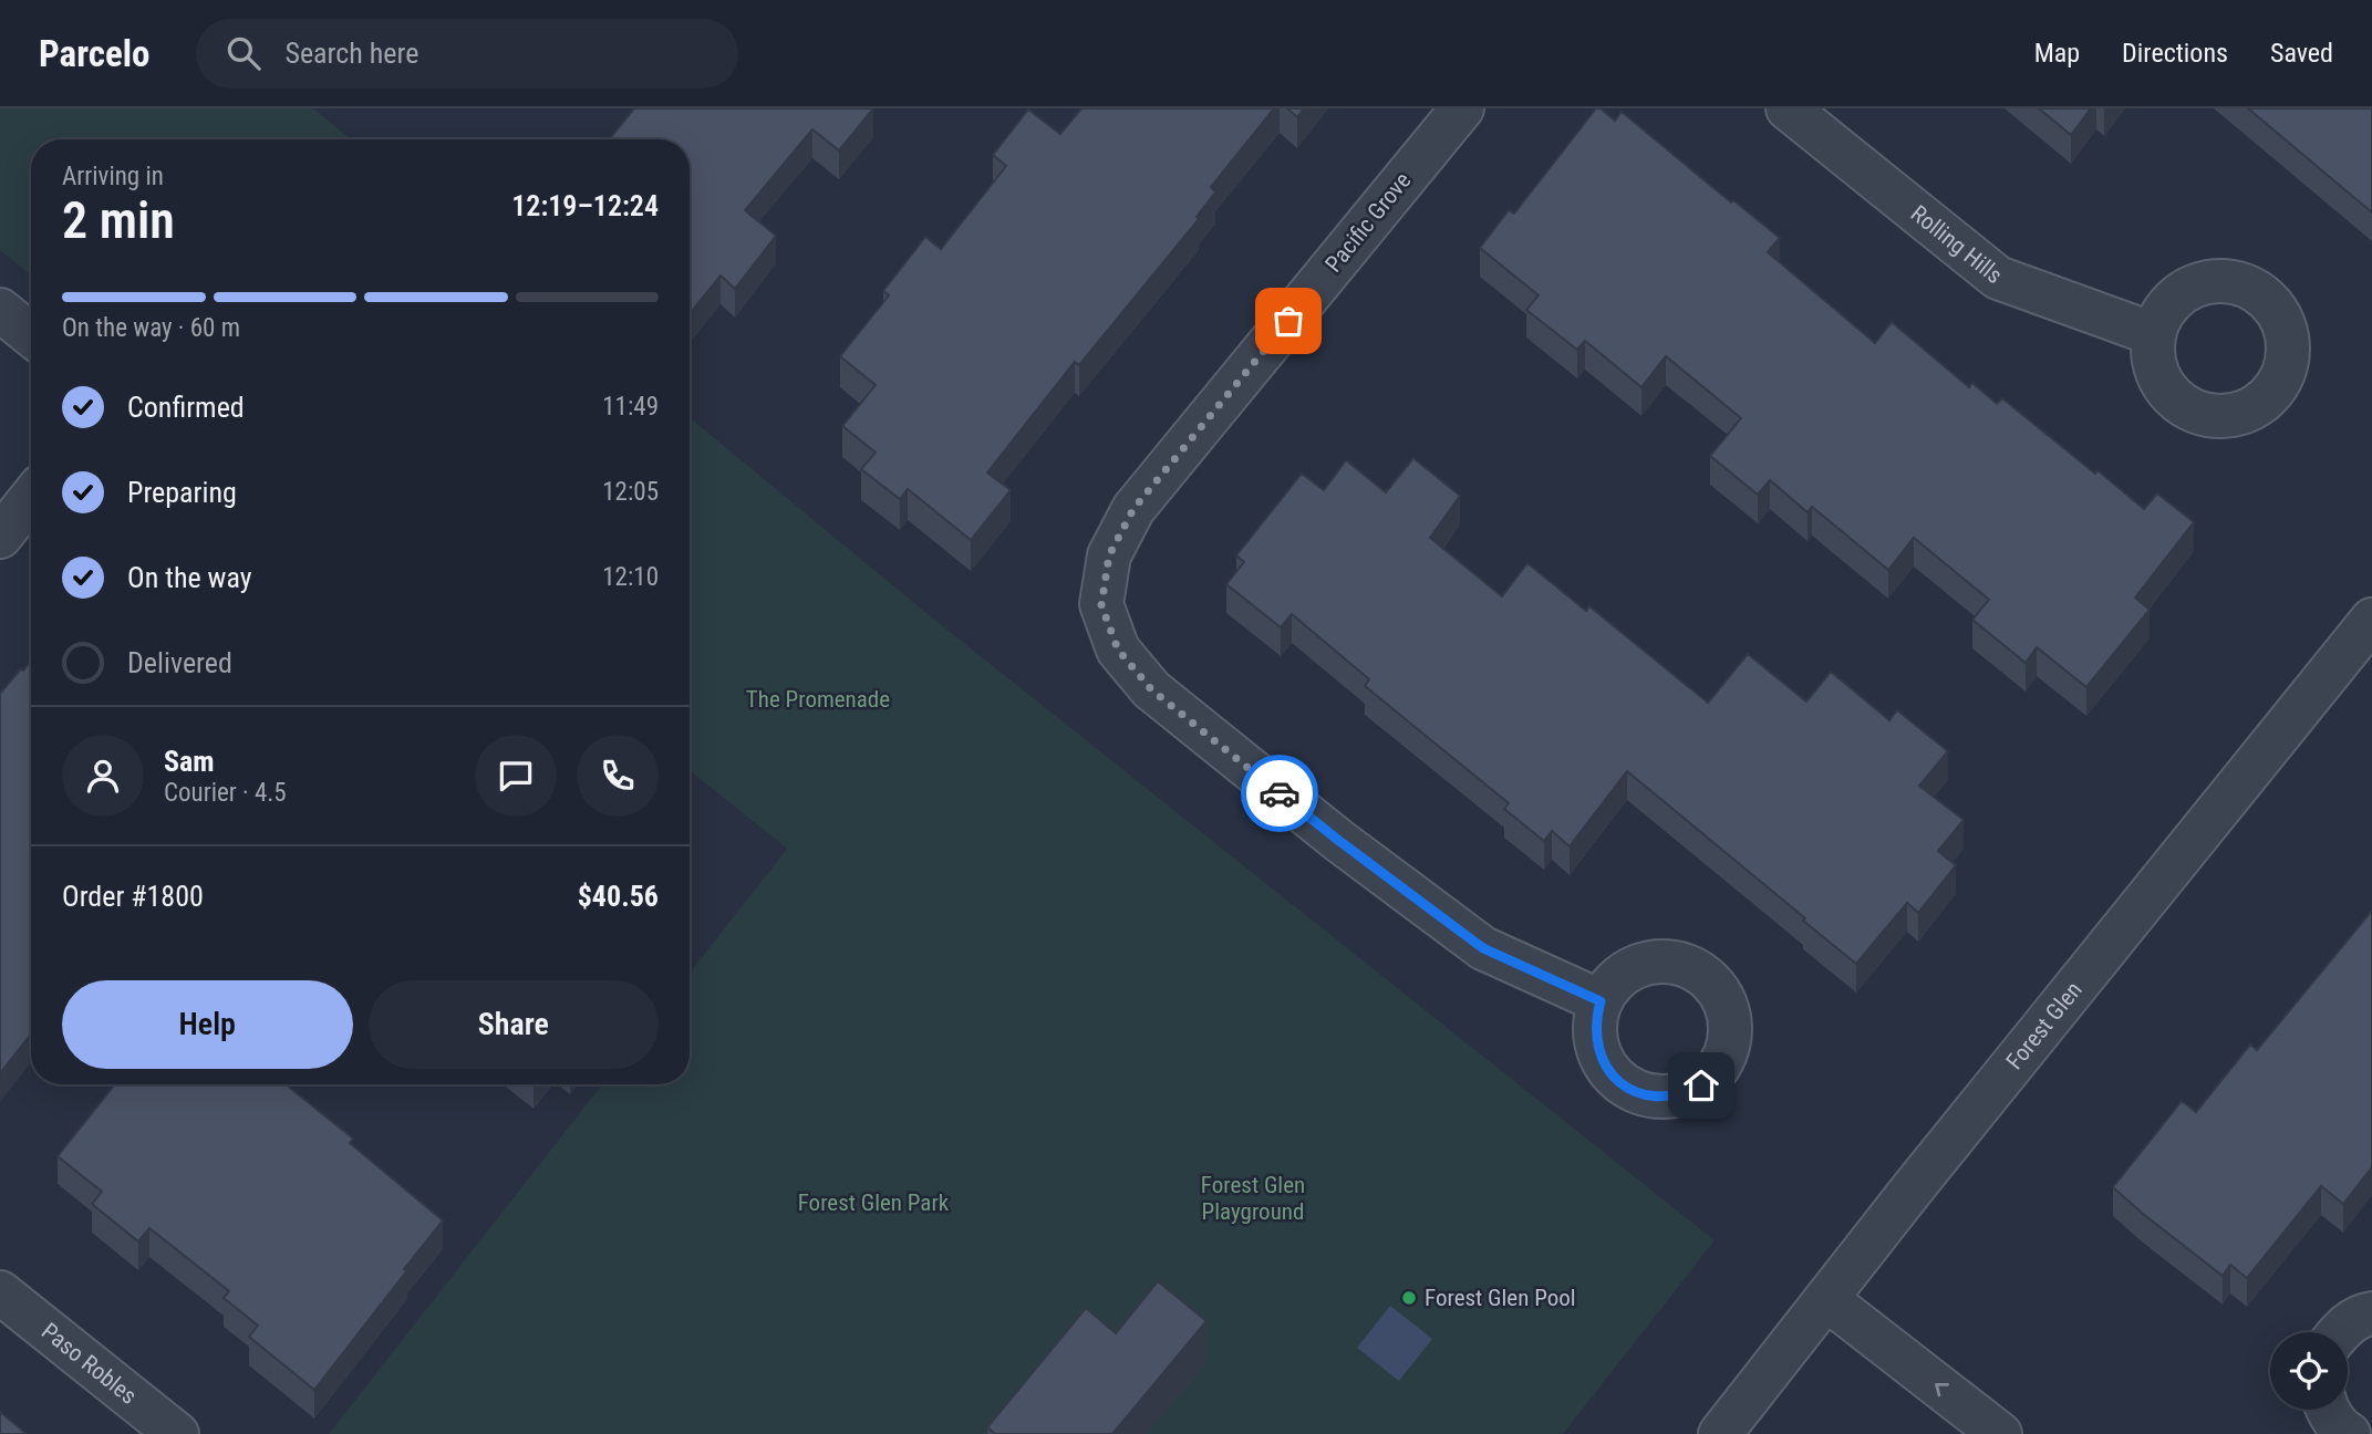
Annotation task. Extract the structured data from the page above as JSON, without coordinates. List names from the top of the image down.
{
  "streets": {
    "street": [
      "Pacific Grove",
      "Rolling Hills",
      "Forest Glen",
      "Paso Robles"
    ]
  },
  "parks": ["The Promenade", "Forest Glen Playground", "Forest Glen Park"],
  "places": ["Forest Glen Pool"],
  "page": {
    "header": "Parcelo",
    "search": "Search here",
    "nav": ["Map", "Directions", "Saved"],
    "heading": ["2 min", "Arriving in", "12:19–12:24"],
    "panel": [
      "Sam",
      "Courier · 4.5",
      "Order #1800",
      "$40.56"
    ],
    "bar": "On the way · 60 m",
    "list": [
      ["Confirmed", "11:49"],
      ["Preparing", "12:05"],
      ["On the way", "12:10"],
      "Delivered"
    ],
    "buttons": ["Help", "Share"]
  }
}
